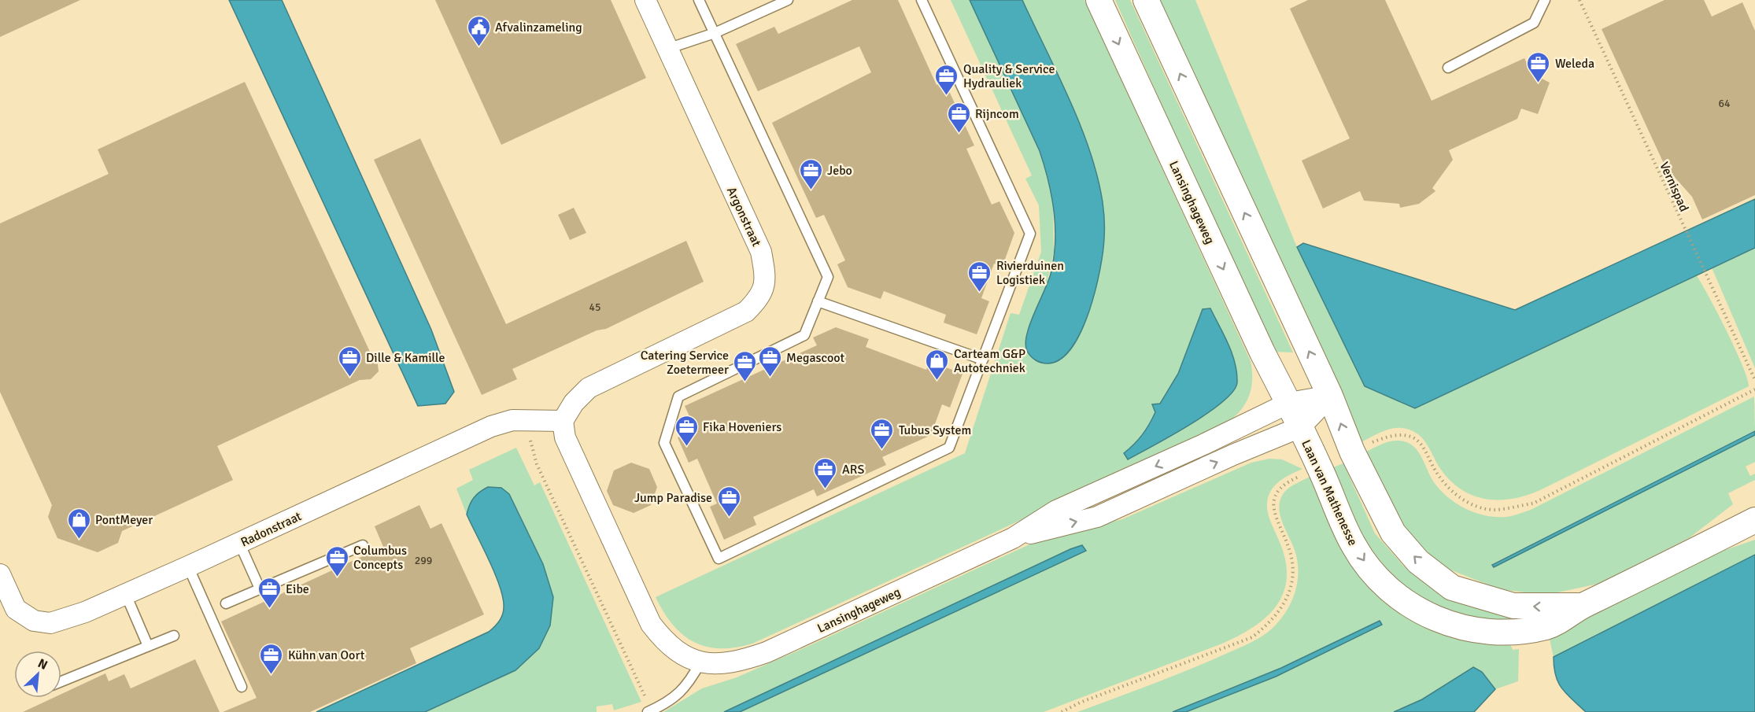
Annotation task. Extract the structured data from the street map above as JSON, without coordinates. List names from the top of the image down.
{
  "streets": {
    "street": [
      "Lansinghageweg",
      "Argonstraat",
      "Laan van Mathenesse",
      "Radonstraat"
    ],
    "path": ["Vernispad"]
  },
  "crossings": [
    ["Lansinghageweg", "Argonstraat"],
    ["Lansinghageweg", "Laan van Mathenesse"],
    ["Lansinghageweg", "Radonstraat"],
    ["Argonstraat", "Radonstraat"]
  ],
  "places": {
    "public building": ["Afvalinzameling"],
    "office": [
      "Weleda",
      "Quality & Service Hydrauliek",
      "Rijncom",
      "Jebo",
      "Rivierduinen Logistiek",
      "Dille & Kamille",
      "Megascoot",
      "Catering Service Zoetermeer",
      "Fika Hoveniers",
      "Tubus System",
      "ARS",
      "Jump Paradise",
      "Columbus Concepts",
      "Eibe",
      "Kühn van Oort"
    ],
    "shop": ["Carteam G&P Autotechniek", "PontMeyer"]
  },
  "house_numbers": ["64", "45", "299"],
  "north": "top right"
}
